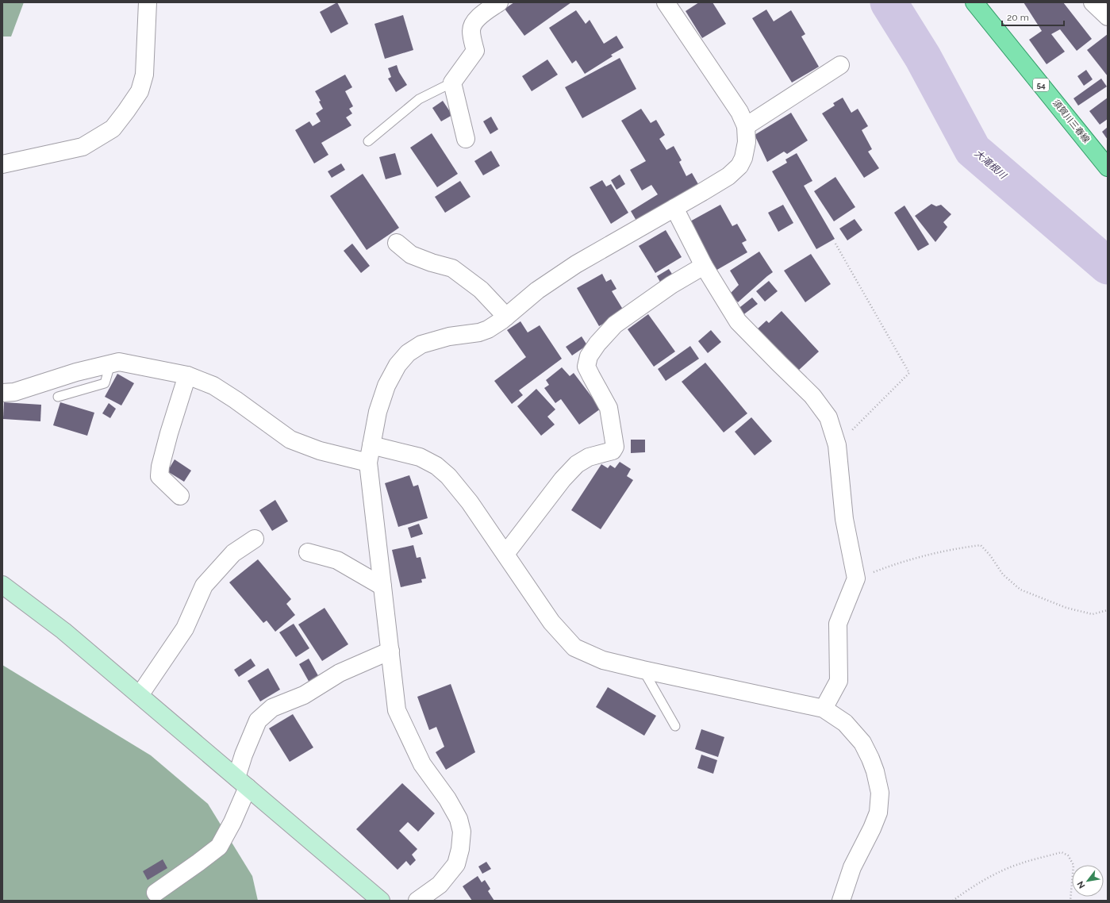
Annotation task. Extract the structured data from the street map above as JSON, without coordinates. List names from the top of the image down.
{
  "streets": {
    "main road": ["54", "須賀川三春線"]
  },
  "water": ["大滝根川"],
  "scale_bar": "20 m",
  "north": "bottom left"
}
